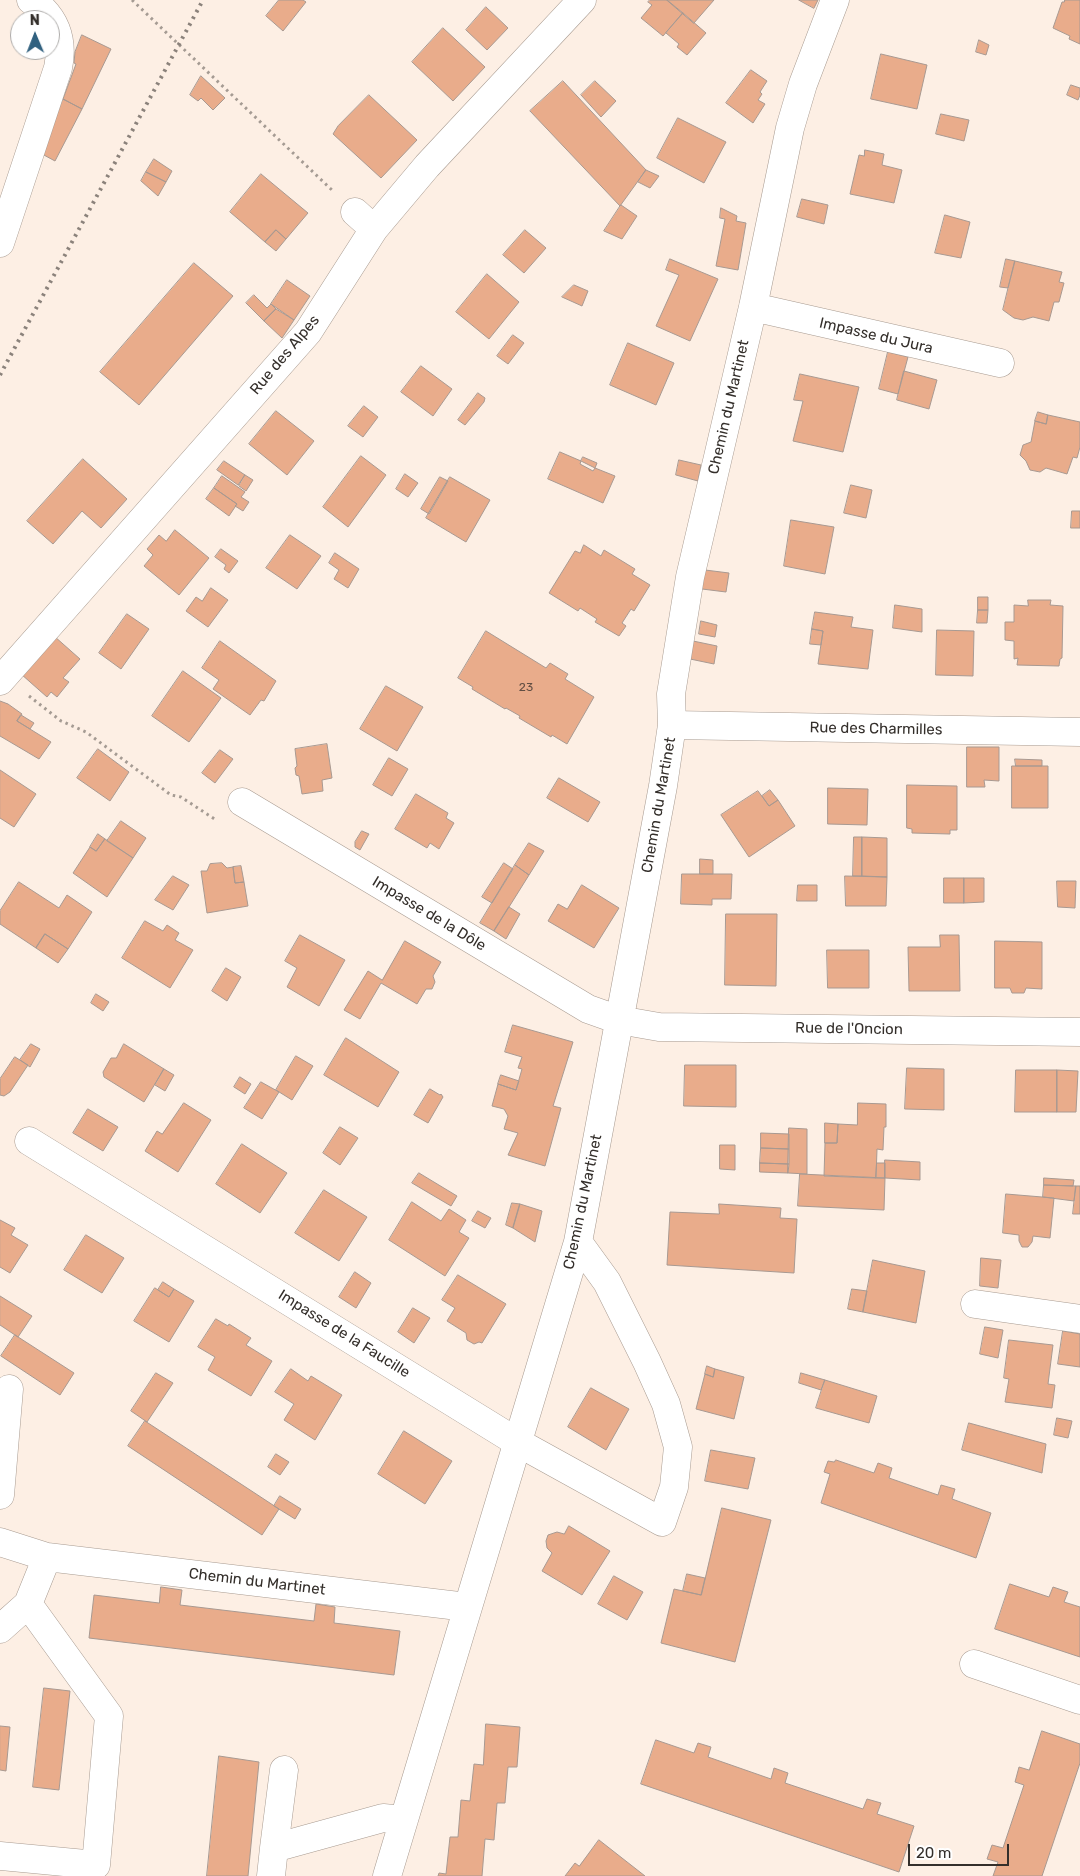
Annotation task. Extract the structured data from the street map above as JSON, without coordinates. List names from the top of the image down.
{
  "streets": {
    "street": [
      "Impasse du Jura",
      "Rue des Alpes",
      "Chemin du Martinet",
      "Rue des Charmilles",
      "Impasse de la Dôle",
      "Rue de l'Oncion",
      "Impasse de la Faucille"
    ]
  },
  "crossings": [
    ["Impasse du Jura", "Chemin du Martinet"],
    ["Chemin du Martinet", "Rue des Charmilles"],
    ["Chemin du Martinet", "Impasse de la Dôle"],
    ["Chemin du Martinet", "Rue de l'Oncion"],
    ["Chemin du Martinet", "Impasse de la Faucille"],
    ["Impasse de la Dôle", "Rue de l'Oncion"]
  ],
  "house_numbers": ["23"],
  "scale_bar": "20 m",
  "north": "top"
}
